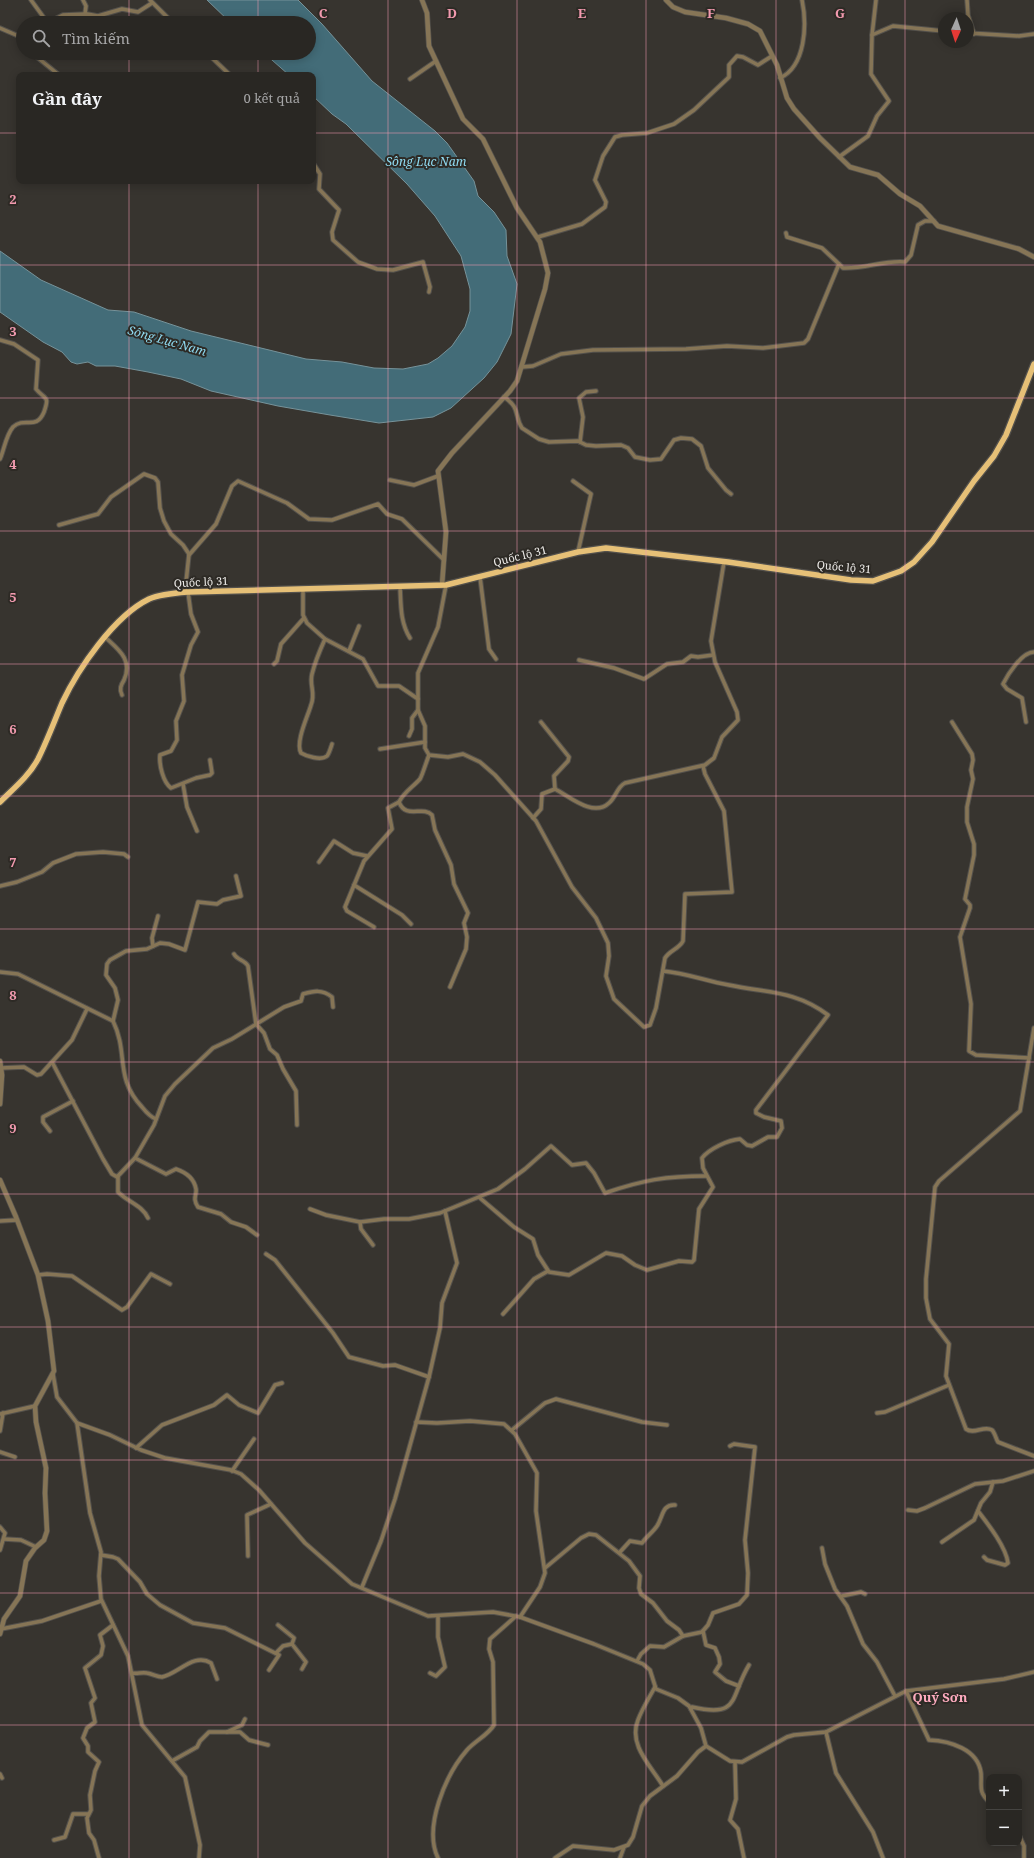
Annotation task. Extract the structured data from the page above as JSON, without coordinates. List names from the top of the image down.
{
  "streets": {
    "highway": ["Quốc lộ 31"]
  },
  "districts": ["Quý Sơn"],
  "water": ["Sông Lục Nam"],
  "north": "bottom",
  "page": {
    "search": "Tìm kiếm",
    "heading": ["Gần đây", "0 kết quả"],
    "map_buttons": ["+", "−"]
  },
  "grid": {
    "columns": [
      "C",
      "D",
      "E",
      "F",
      "G"
    ],
    "rows": [
      "2",
      "3",
      "4",
      "5",
      "6",
      "7",
      "8",
      "9"
    ]
  }
}
